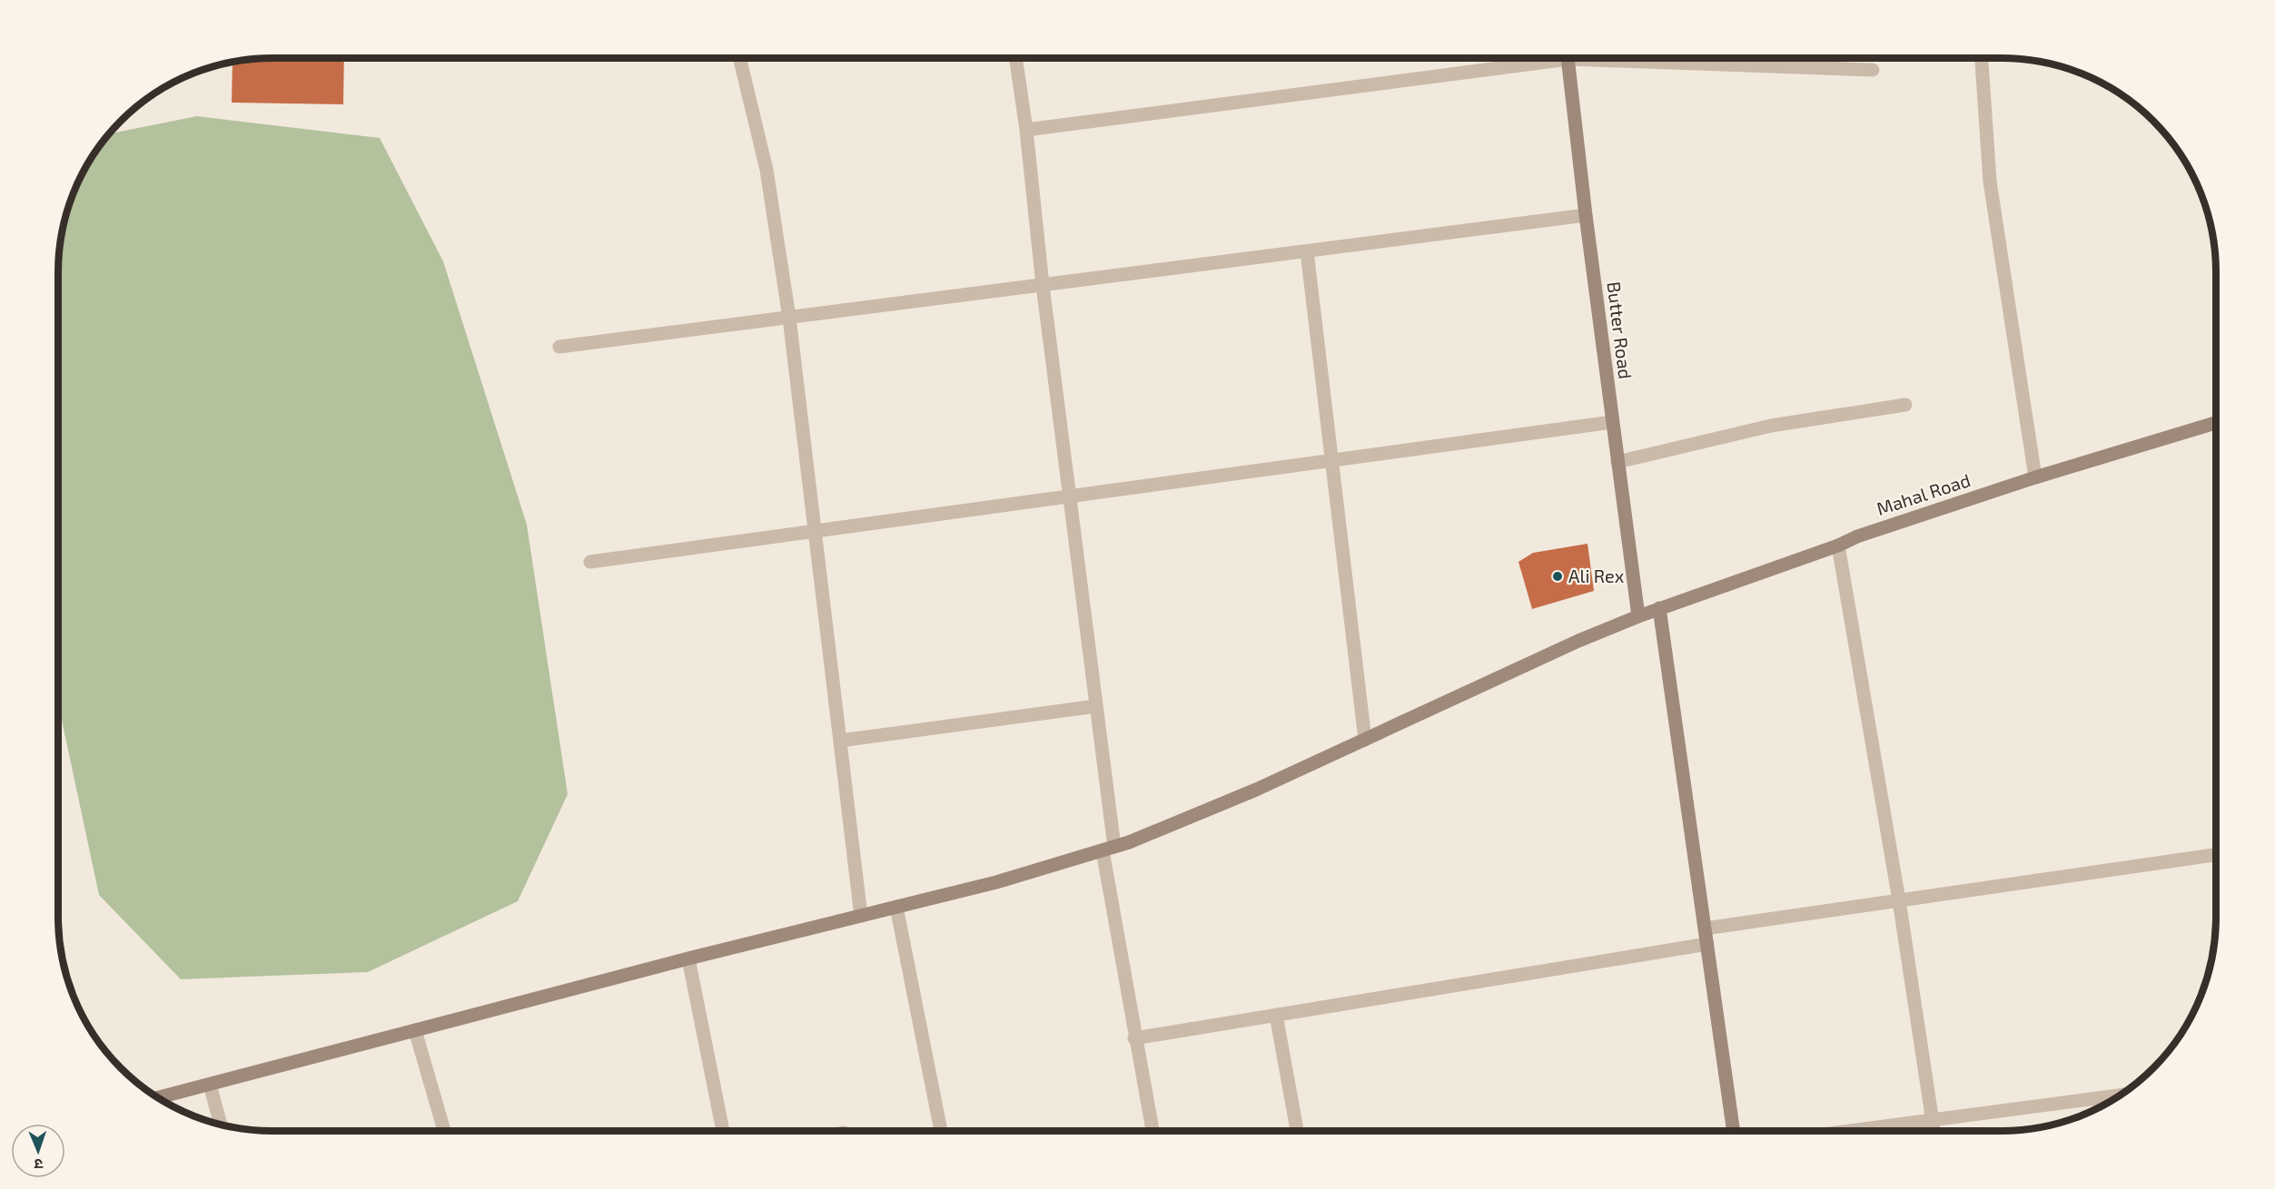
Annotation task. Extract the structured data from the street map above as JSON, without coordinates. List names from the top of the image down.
{
  "streets": {
    "street": ["Butter Road", "Mahal Road"]
  },
  "crossings": [
    ["Butter Road", "Mahal Road"]
  ],
  "places": ["Ali Rex"],
  "north": "bottom"
}
